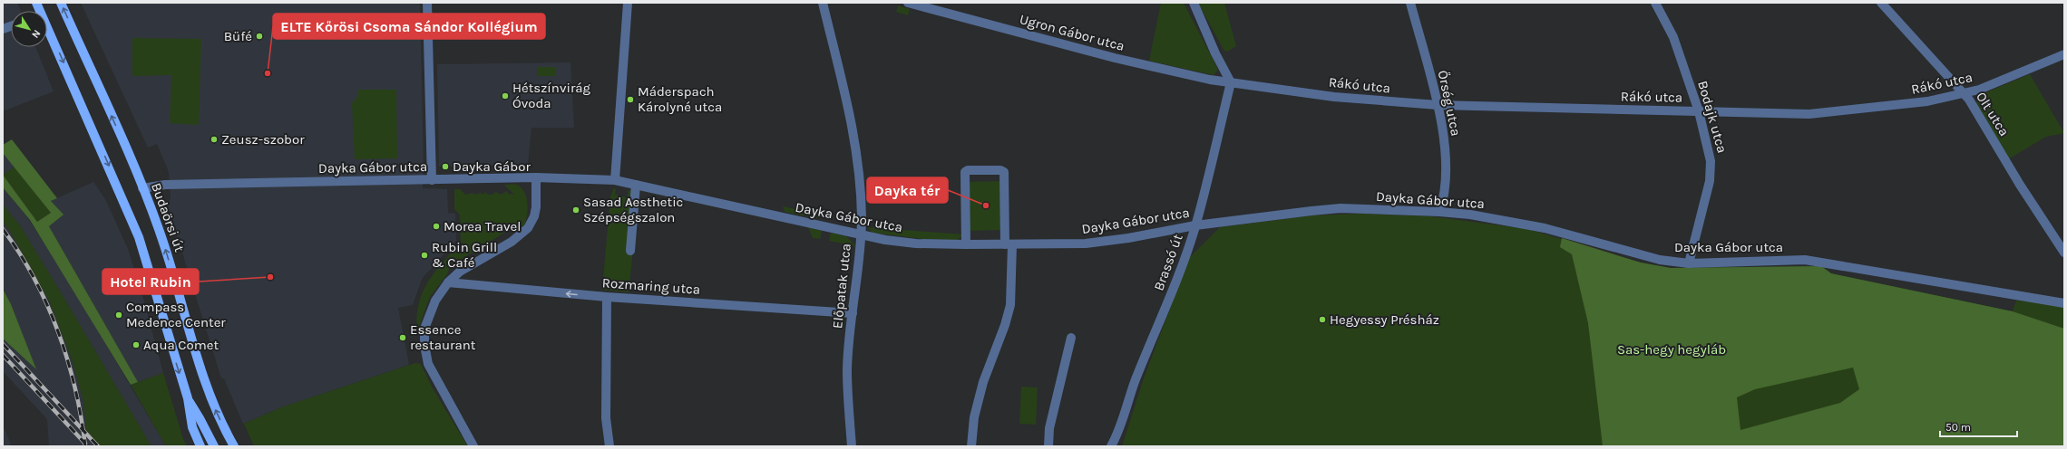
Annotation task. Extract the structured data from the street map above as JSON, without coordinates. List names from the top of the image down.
{
  "streets": {
    "main road": ["Budaörsi út"],
    "street": [
      "Ugron Gábor utca",
      "Rákó utca",
      "Őrség utca",
      "Olt utca",
      "Bodajk utca",
      "Dayka Gábor utca",
      "Brassó út",
      "Rozmaring utca",
      "Előpatak utca"
    ]
  },
  "crossings": [
    ["Ugron Gábor utca", "Rákó utca"],
    ["Ugron Gábor utca", "Brassó út"],
    ["Rákó utca", "Őrség utca"],
    ["Rákó utca", "Olt utca"],
    ["Rákó utca", "Bodajk utca"],
    ["Rákó utca", "Brassó út"],
    ["Őrség utca", "Dayka Gábor utca"],
    ["Bodajk utca", "Dayka Gábor utca"],
    ["Dayka Gábor utca", "Budaörsi út"],
    ["Dayka Gábor utca", "Brassó út"],
    ["Dayka Gábor utca", "Előpatak utca"],
    ["Rozmaring utca", "Előpatak utca"]
  ],
  "one_way": ["Rozmaring utca"],
  "parks": ["Sas-hegy hegyláb"],
  "places": [
    "Büfé",
    "ELTE Kőrösi Csoma Sándor Kollégium",
    "Hétszínvirág Óvoda",
    "Máderspach Károlyné utca",
    "Zeusz-szobor",
    "Dayka Gábor",
    "Dayka tér",
    "Sasad Aesthetic Szépségszalon",
    "Morea Travel",
    "Rubin Grill & Café",
    "Hotel Rubin",
    "Compass Medence Center",
    "Hegyessy Présház",
    "Essence restaurant",
    "Aqua Comet"
  ],
  "scale_bar": "50 m",
  "north": "bottom right"
}
